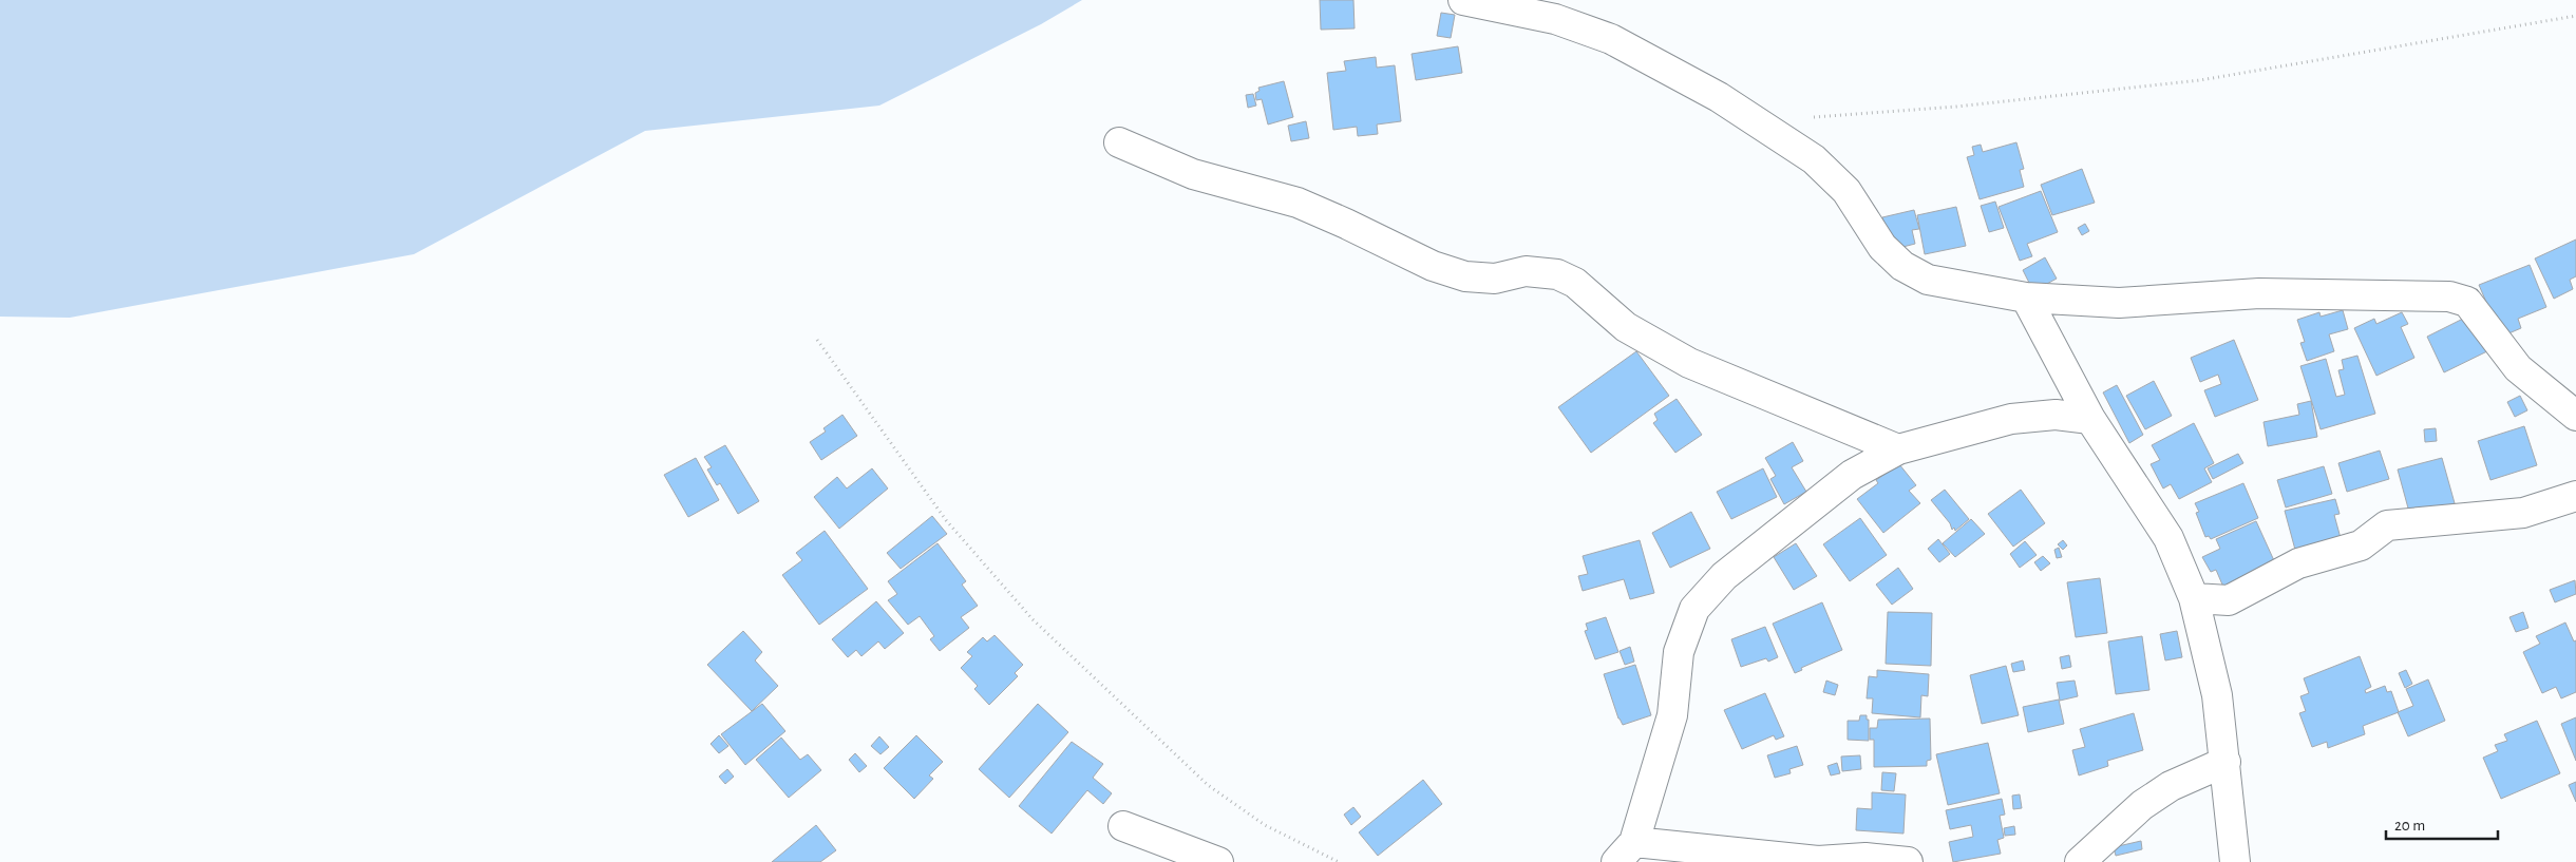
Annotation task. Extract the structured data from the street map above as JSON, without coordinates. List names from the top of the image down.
{
  "scale_bar": "20 m"
}
